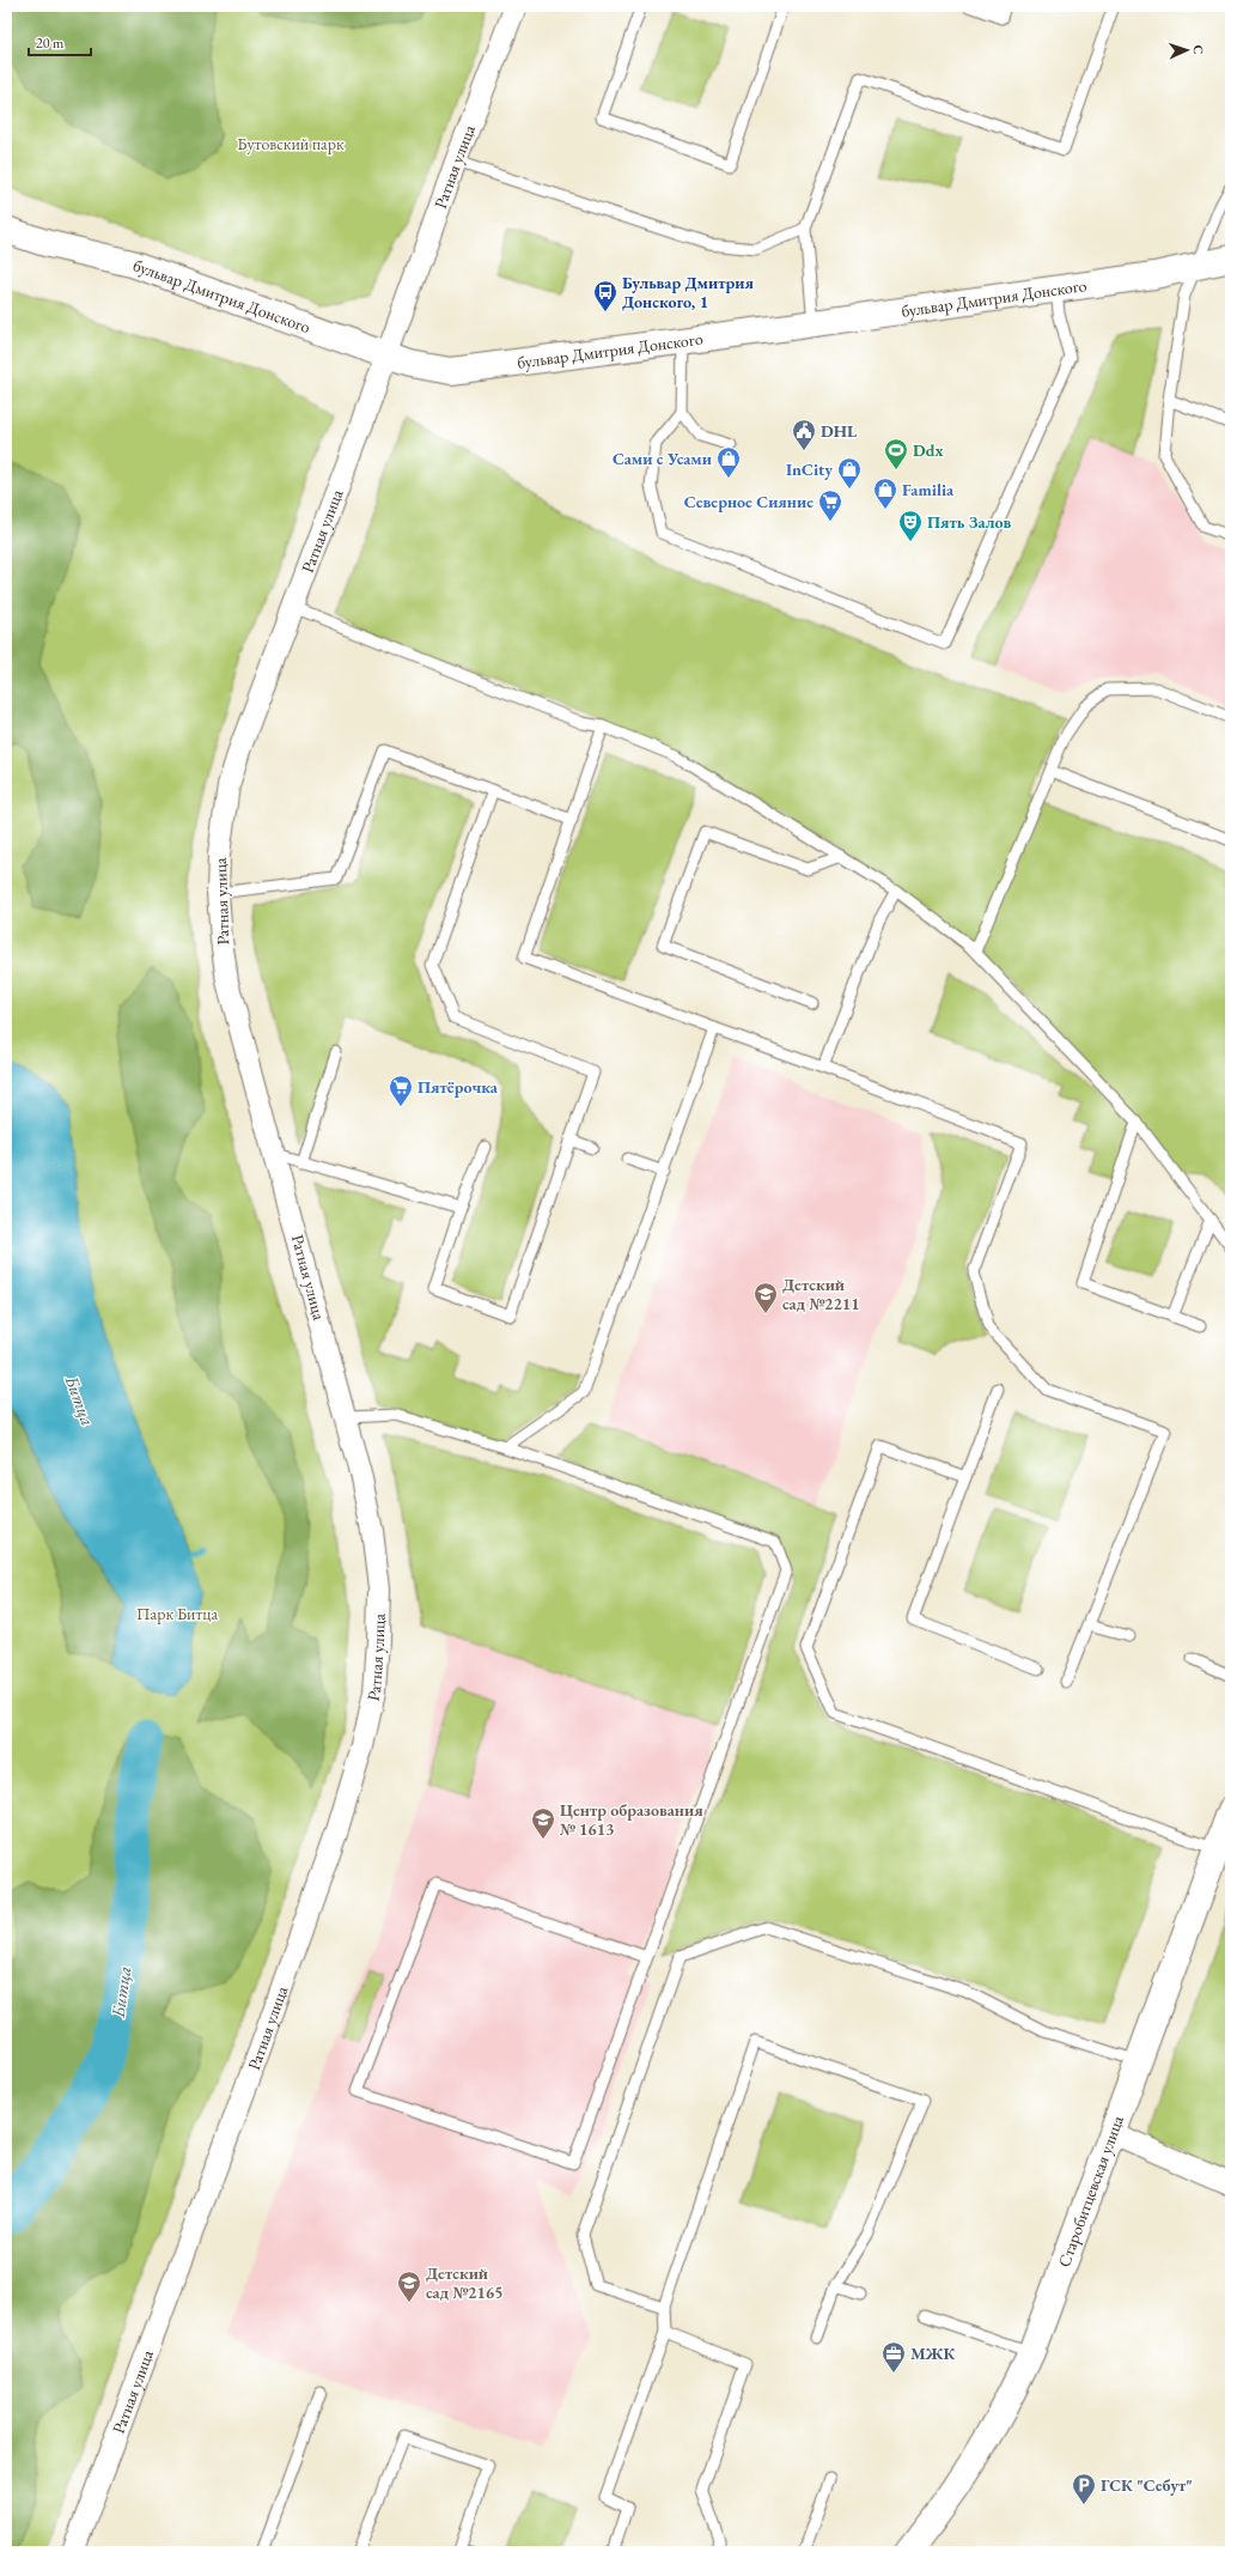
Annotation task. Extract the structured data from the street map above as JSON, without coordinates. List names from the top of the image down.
{
  "streets": {
    "street": ["Ратная улица", "бульвар Дмитрия Донского", "Старобитцевская улица"]
  },
  "crossings": [
    ["Ратная улица", "бульвар Дмитрия Донского"]
  ],
  "water": ["Битца"],
  "parks": ["Бутовский парк", "Парк Битца"],
  "places": {
    "bus stop": ["Бульвар Дмитрия Донского, 1"],
    "public building": ["DHL"],
    "sports": ["Ddx"],
    "shop": ["Сами с Усами", "InCity", "Familia"],
    "supermarket": ["Северное Сияние", "Пятёрочка"],
    "theatre": ["Пять Залов"],
    "school or university": ["Детский сад №2211", "Центр образования № 1613", "Детский сад №2165"],
    "office": ["МЖК"],
    "parking": ["ГСК \"Себут\""]
  },
  "scale_bar": "20 m",
  "north": "right"
}
